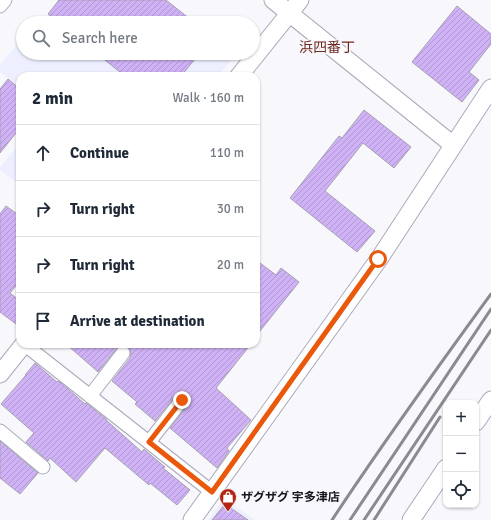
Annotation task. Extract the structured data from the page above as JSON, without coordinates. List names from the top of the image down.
{
  "districts": ["浜四番丁"],
  "places": {
    "shop": ["ザグザグ 宇多津店"]
  },
  "page": {
    "search": "Search here",
    "heading": ["2 min", "Walk · 160 m"],
    "list": [
      ["Continue", "110 m"],
      ["Turn right", "30 m"],
      ["Turn right", "20 m"],
      "Arrive at destination"
    ],
    "map_buttons": ["+", "−"]
  }
}
